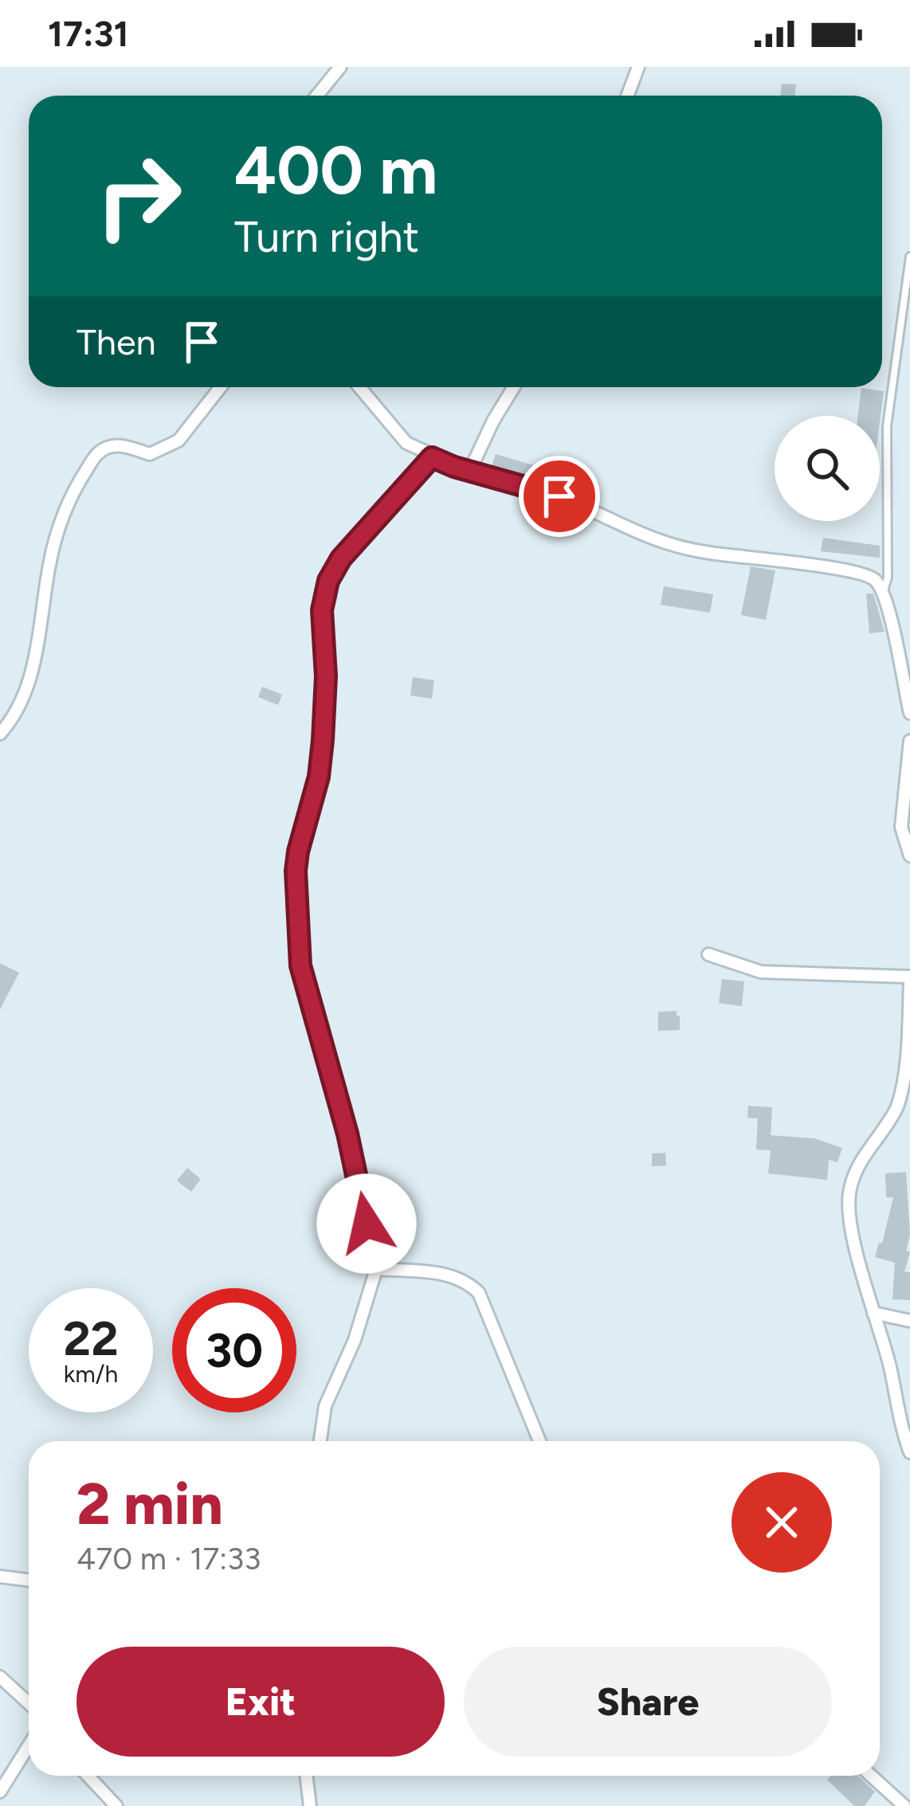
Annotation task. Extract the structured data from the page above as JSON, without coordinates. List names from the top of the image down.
{
  "page": {
    "status": "17:31",
    "turn": ["400 m", "Turn right"],
    "then": "Then",
    "speed": "22 km/h",
    "limit": "30",
    "heading": ["2 min", "470 m · 17:33"],
    "buttons": ["Exit", "Share"]
  }
}
